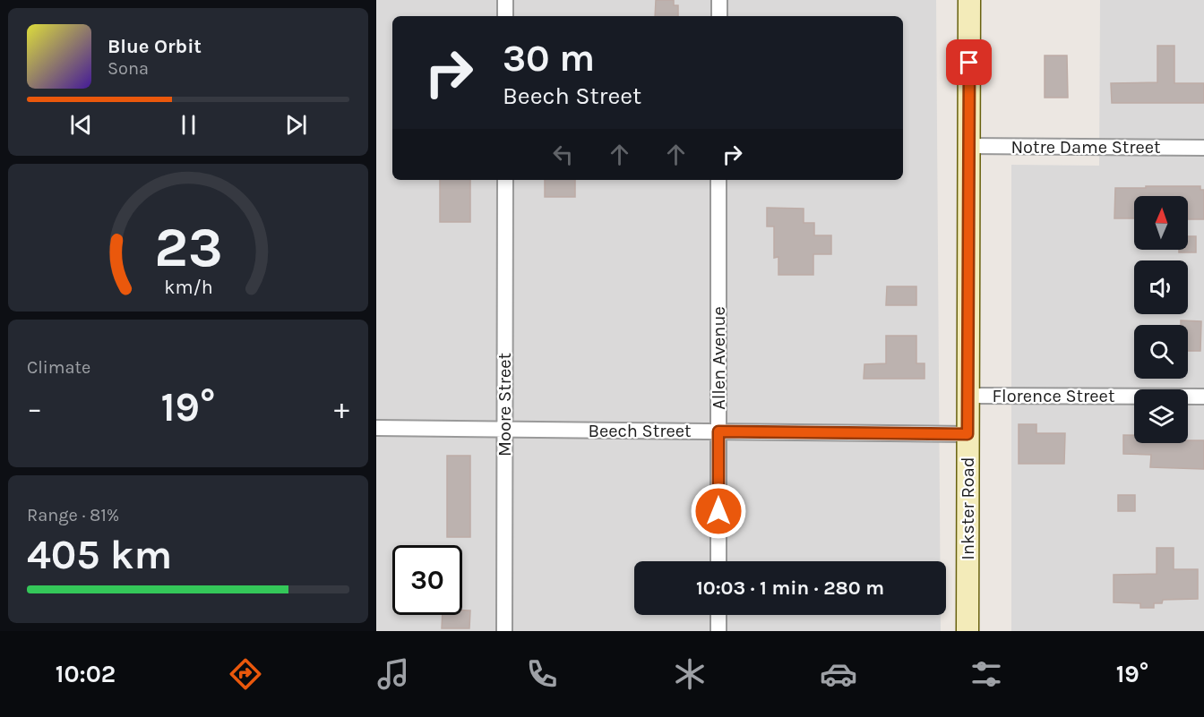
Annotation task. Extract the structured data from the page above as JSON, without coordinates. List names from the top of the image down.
{
  "streets": {
    "main road": ["Inkster Road"],
    "street": [
      "Notre Dame Street",
      "Allen Avenue",
      "Florence Street",
      "Moore Street",
      "Beech Street"
    ]
  },
  "crossings": [
    ["Notre Dame Street", "Inkster Road"],
    ["Allen Avenue", "Beech Street"],
    ["Florence Street", "Inkster Road"],
    ["Moore Street", "Beech Street"],
    ["Beech Street", "Inkster Road"]
  ],
  "north": "top",
  "page": {
    "turn": ["30 m", "Beech Street"],
    "song": ["Blue Orbit", "Sona"],
    "tile": [
      "Climate",
      ["Range · 81%", "405 km"]
    ],
    "heat": ["−", "19°", "+"],
    "limit": "30",
    "trip": "10:03 · 1 min · 280 m",
    "tabs": ["10:02", "19°"],
    "gauge": ["23", "km/h"]
  }
}
